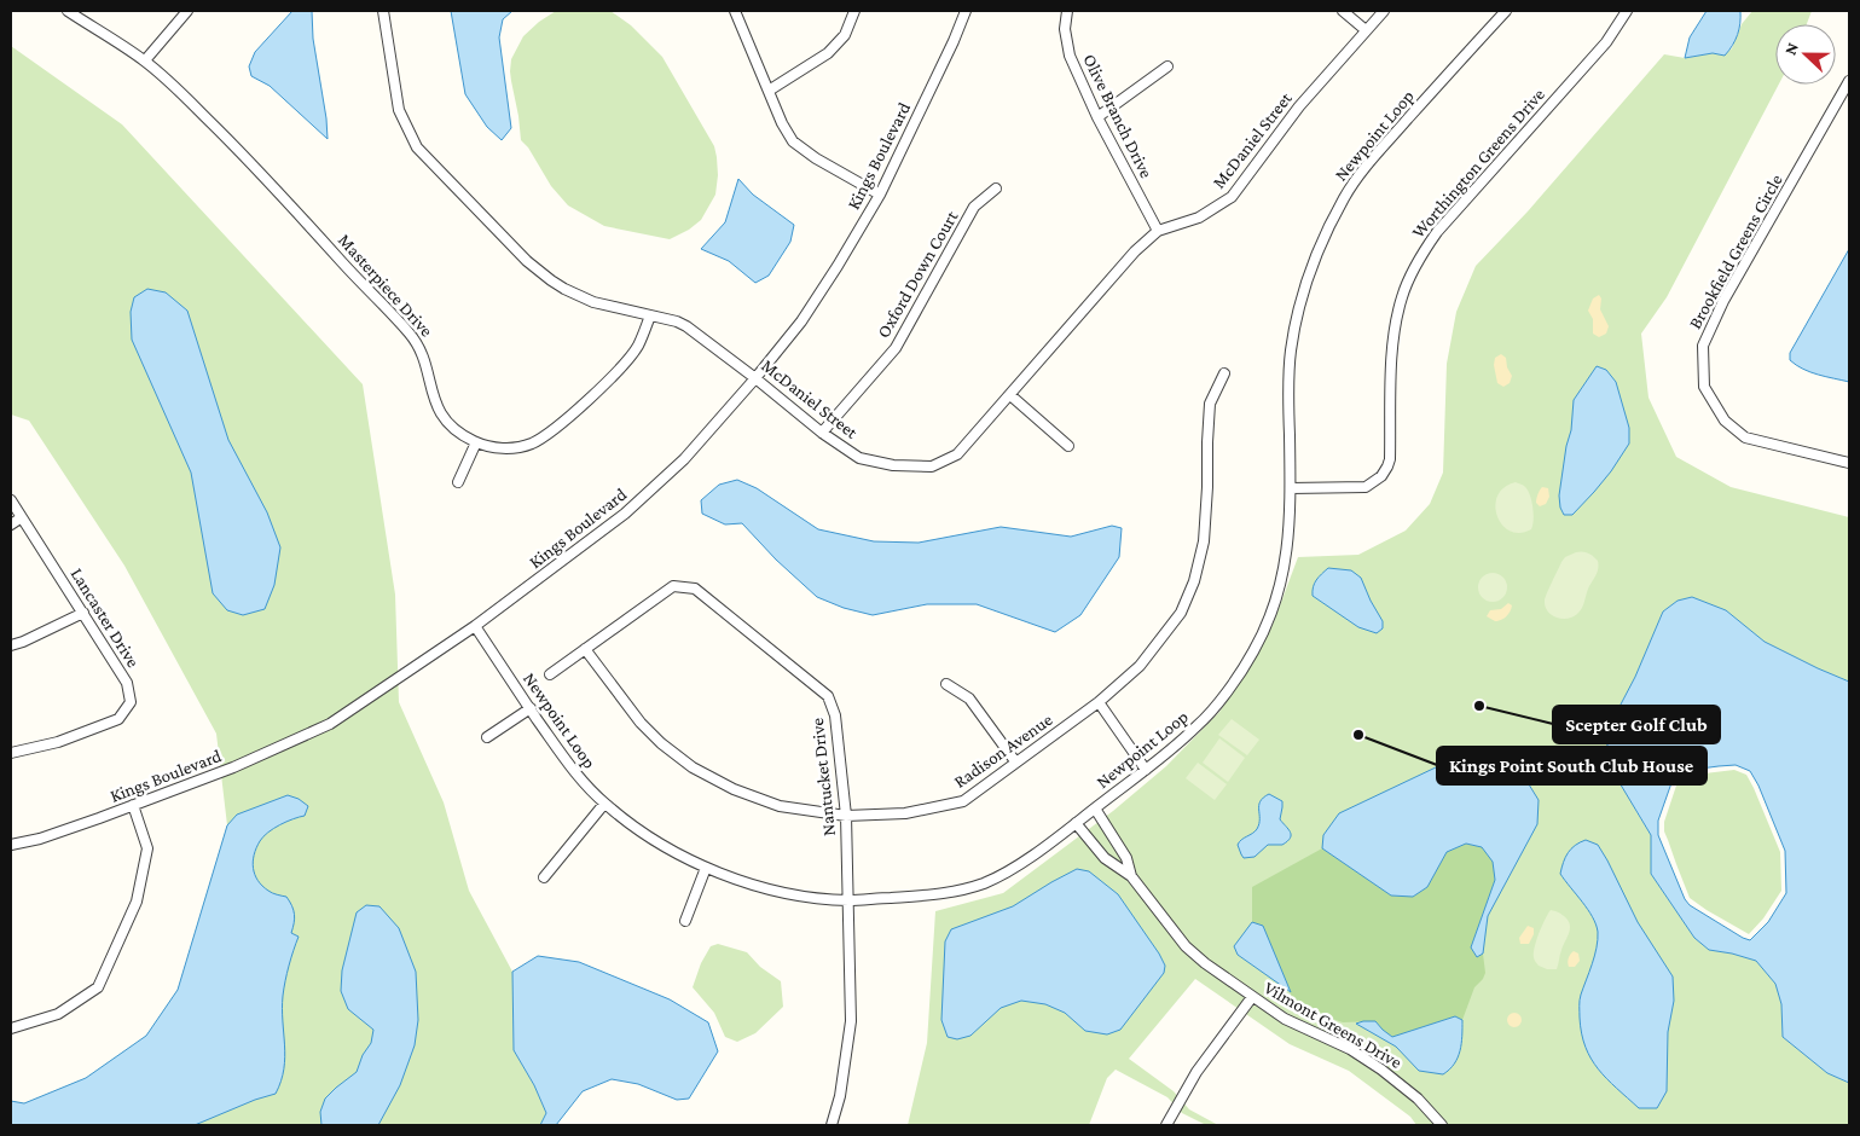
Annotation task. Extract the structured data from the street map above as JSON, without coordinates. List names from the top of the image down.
{
  "streets": {
    "street": [
      "Olive Branch Drive",
      "Newpoint Loop",
      "McDaniel Street",
      "Kings Boulevard",
      "Worthington Greens Drive",
      "Brookfield Greens Circle",
      "Oxford Down Court",
      "Masterpiece Drive",
      "Lancaster Drive",
      "Radison Avenue",
      "Nantucket Drive",
      "Vilmont Greens Drive"
    ]
  },
  "crossings": [
    ["Olive Branch Drive", "McDaniel Street"],
    ["Newpoint Loop", "Kings Boulevard"],
    ["Newpoint Loop", "Worthington Greens Drive"],
    ["Newpoint Loop", "Nantucket Drive"],
    ["Newpoint Loop", "Vilmont Greens Drive"],
    ["McDaniel Street", "Kings Boulevard"],
    ["McDaniel Street", "Oxford Down Court"],
    ["McDaniel Street", "Masterpiece Drive"],
    ["Radison Avenue", "Nantucket Drive"]
  ],
  "places": ["Scepter Golf Club", "Kings Point South Club House"],
  "north": "left"
}
